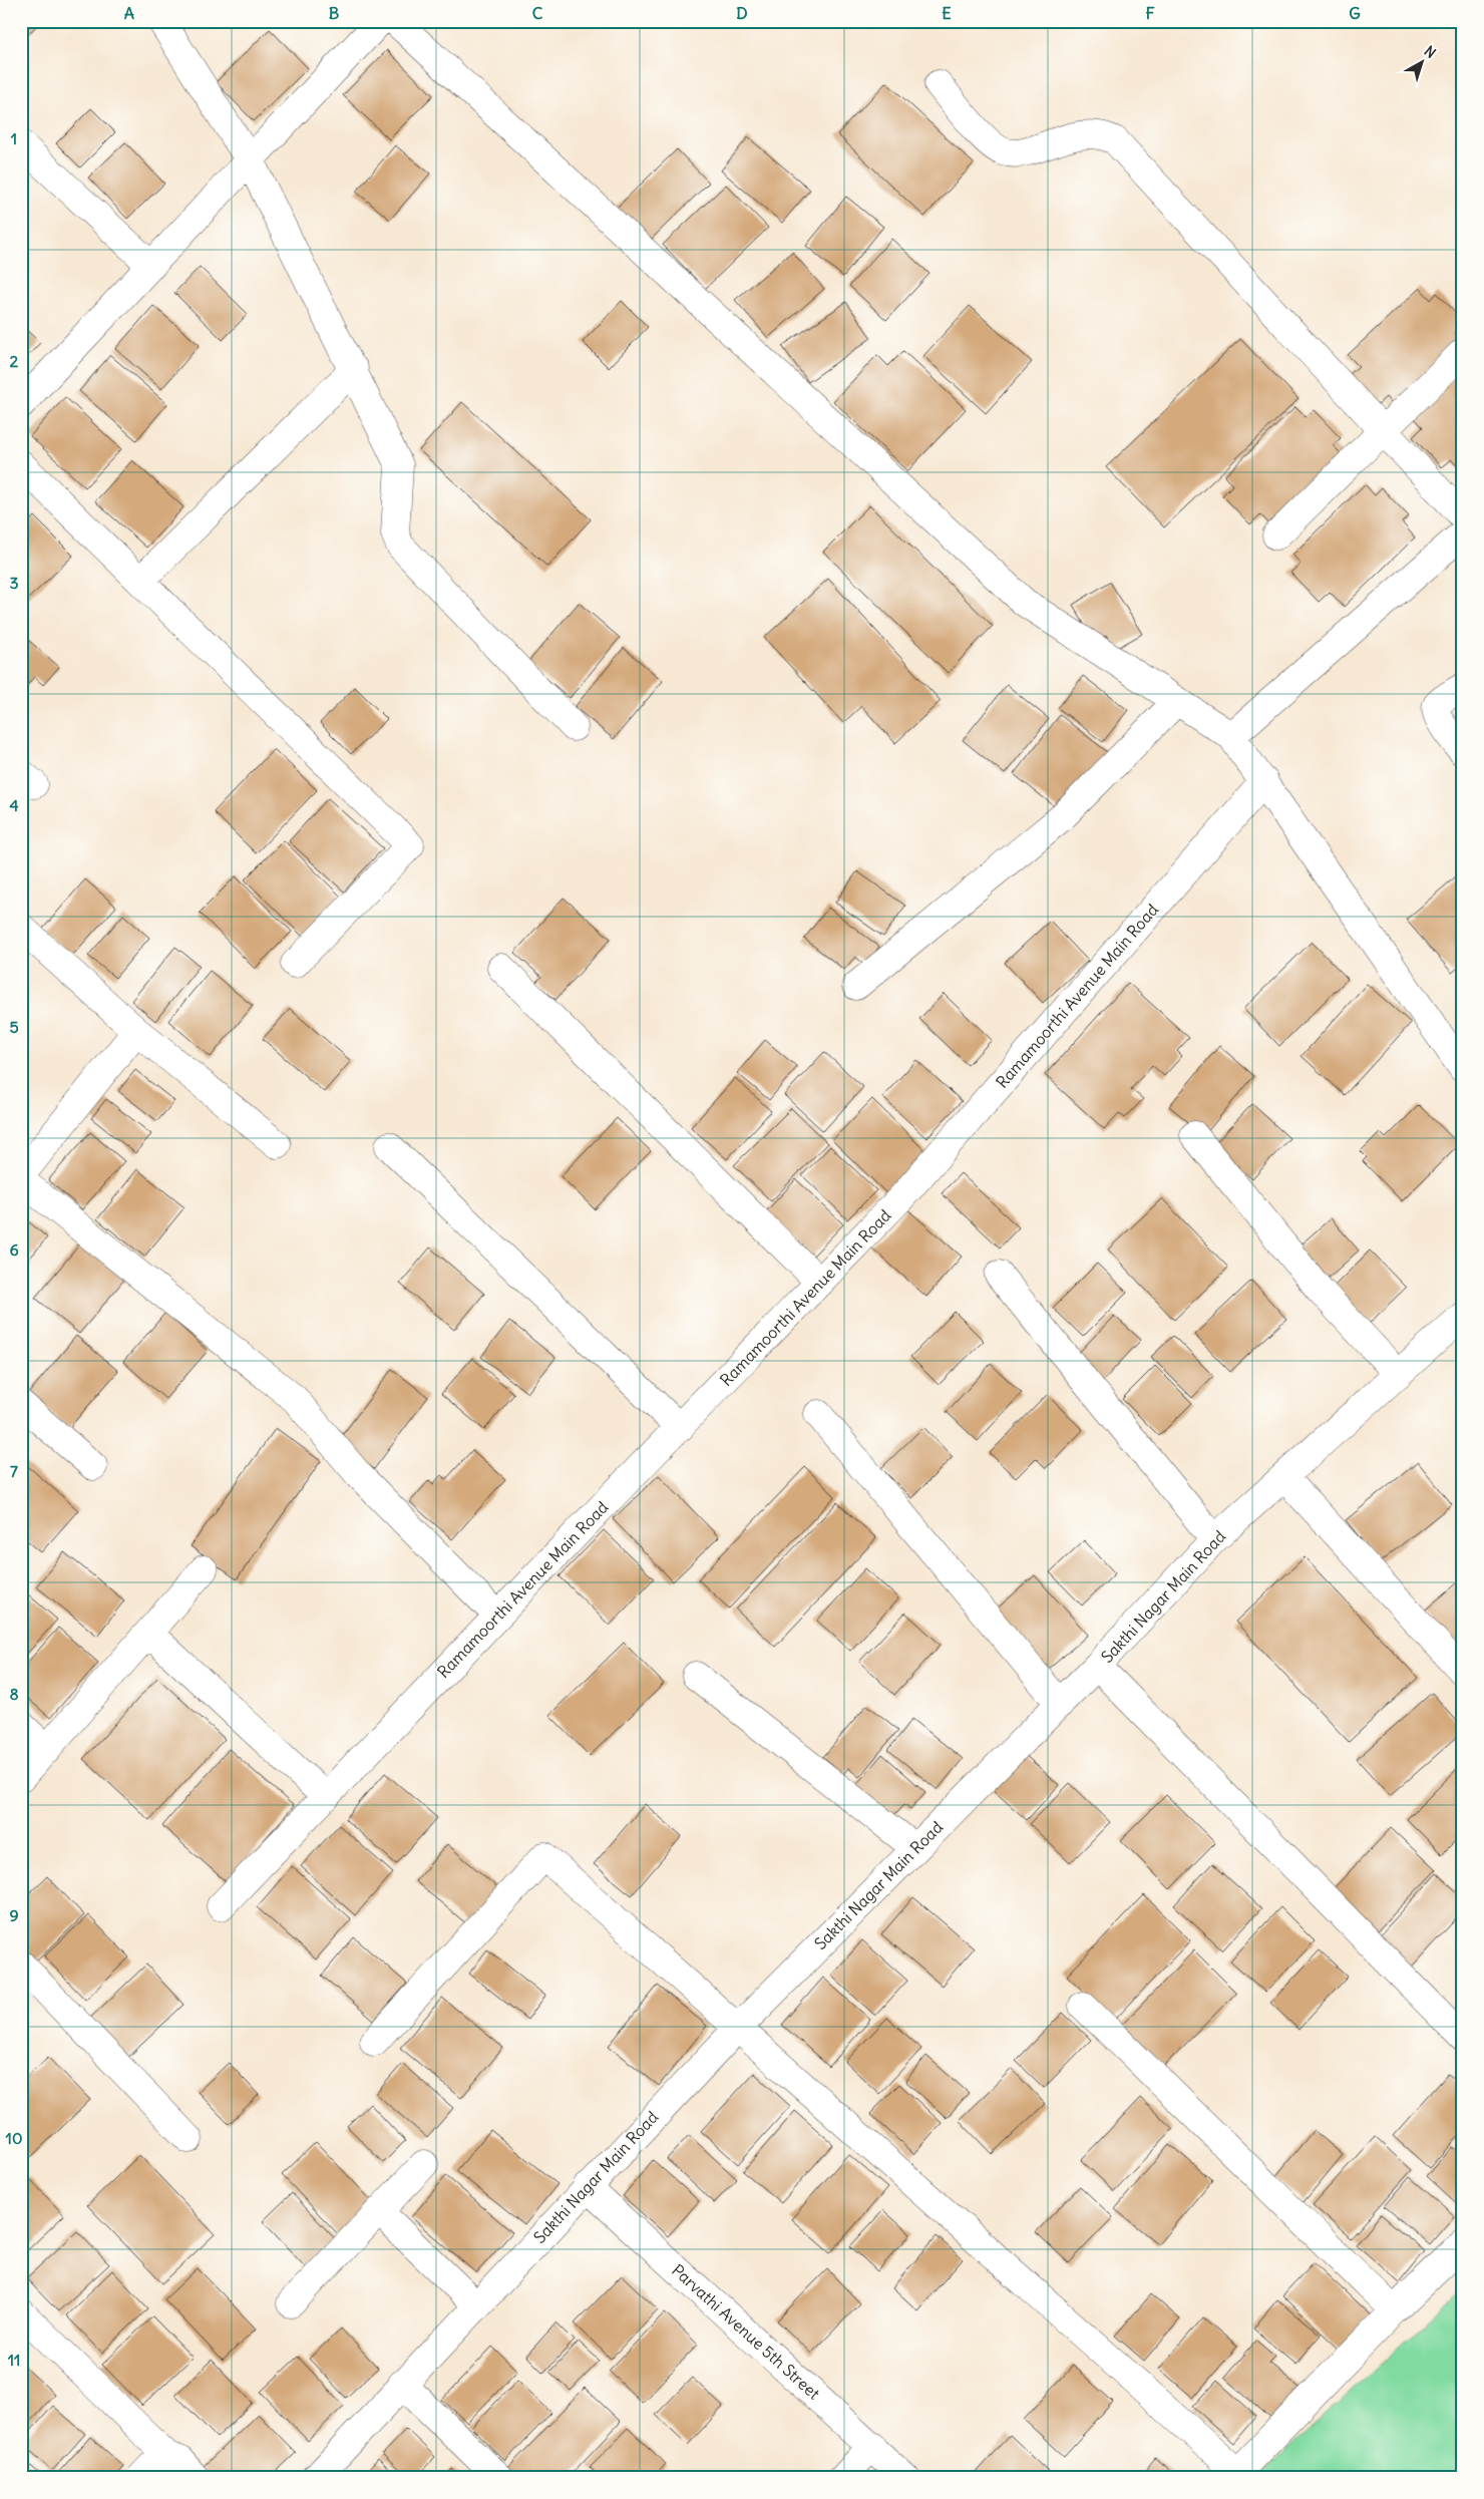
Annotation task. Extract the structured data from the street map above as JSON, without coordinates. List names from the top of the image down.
{
  "streets": {
    "street": ["Ramamoorthi Avenue Main Road", "Sakthi Nagar Main Road", "Parvathi Avenue 5th Street"]
  },
  "crossings": [
    ["Sakthi Nagar Main Road", "Parvathi Avenue 5th Street"]
  ],
  "north": "top right",
  "grid": {
    "columns": [
      "A",
      "B",
      "C",
      "D",
      "E",
      "F",
      "G"
    ],
    "rows": [
      "1",
      "2",
      "3",
      "4",
      "5",
      "6",
      "7",
      "8",
      "9",
      "10",
      "11"
    ]
  }
}
